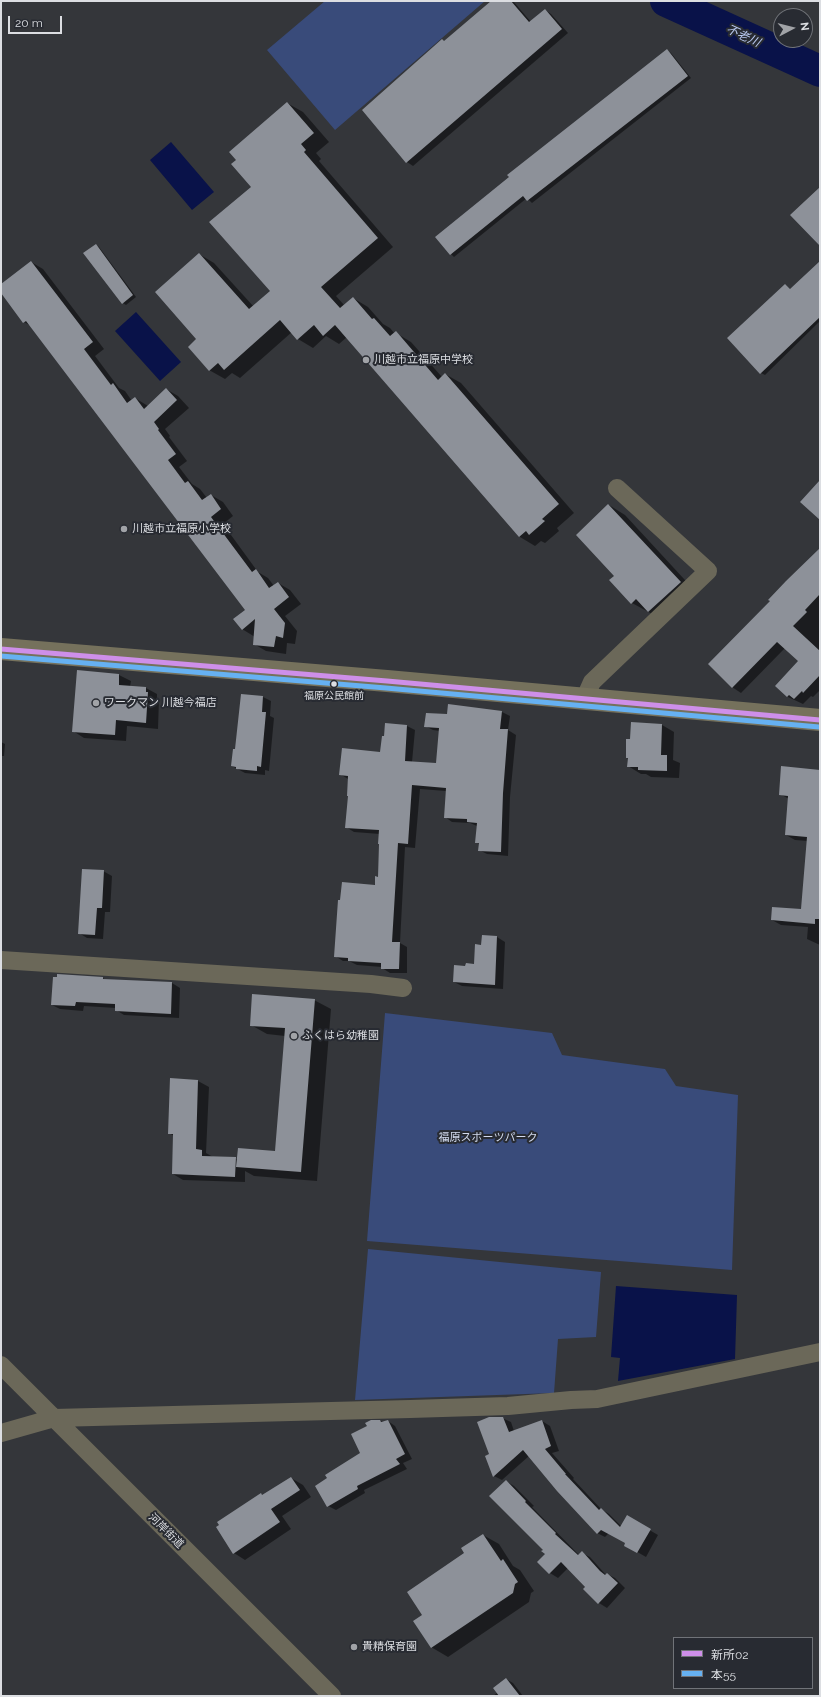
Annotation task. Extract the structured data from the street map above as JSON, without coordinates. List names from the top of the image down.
{
  "streets": {
    "street": ["河岸街道"]
  },
  "water": ["不老川"],
  "parks": ["福原スポーツパーク"],
  "places": [
    "川越市立福原中学校",
    "川越市立福原小学校",
    "福原公民館前",
    "ワークマン 川越今福店",
    "ふくはら幼稚園",
    "貴精保育園"
  ],
  "lines": ["transit line 新所02", "transit line 本55"],
  "legend": ["新所02", "本55"],
  "scale_bar": "20 m",
  "north": "right"
}
